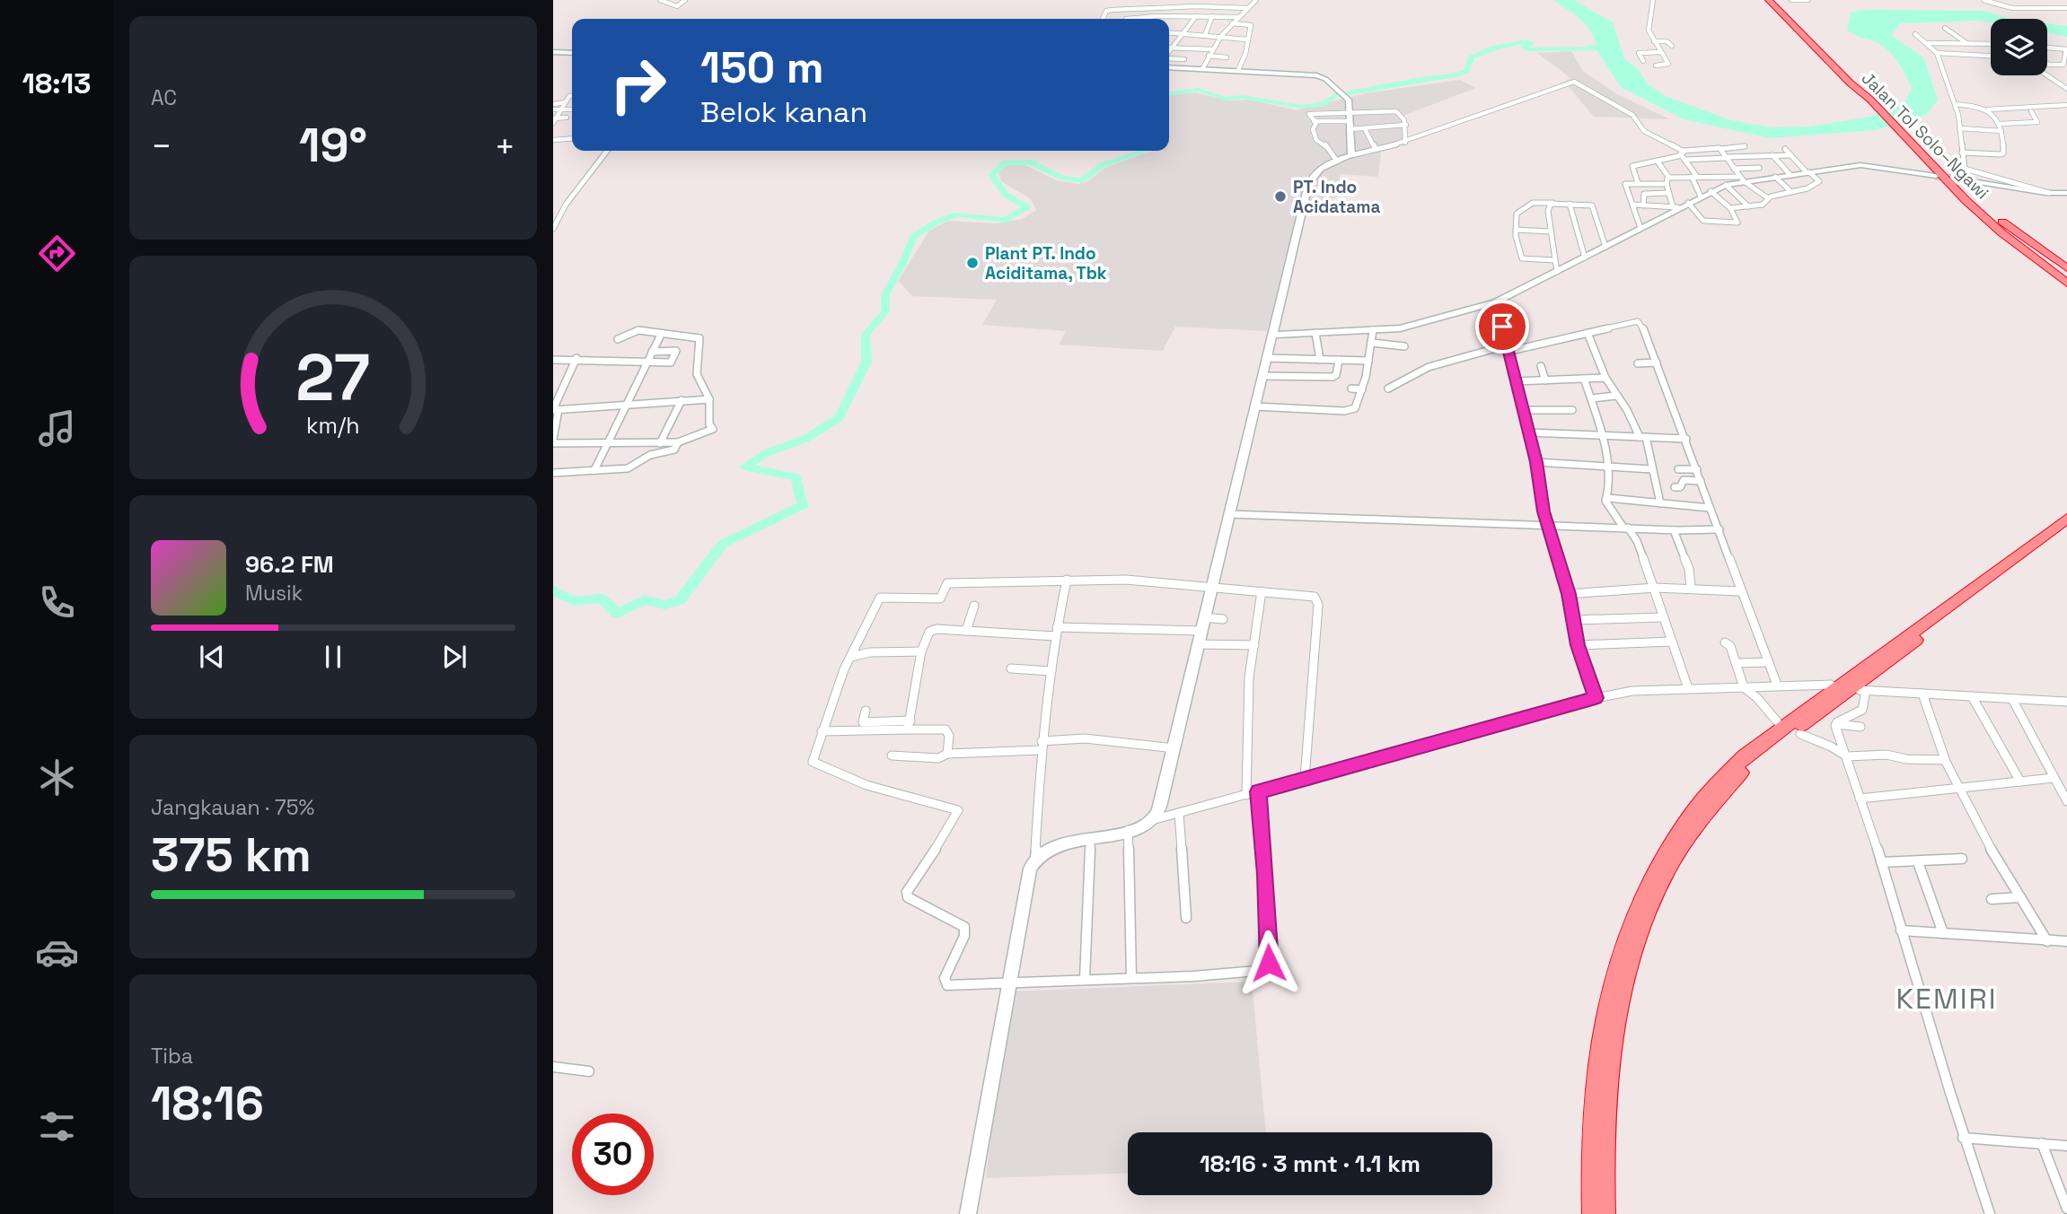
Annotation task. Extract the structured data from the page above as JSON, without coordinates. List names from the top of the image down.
{
  "streets": {
    "highway": ["Jalan Tol Solo–Ngawi"]
  },
  "districts": ["KEMIRI"],
  "places": ["PT. Indo Acidatama", "Plant PT. Indo Aciditama, Tbk"],
  "page": {
    "tabs": "18:13",
    "tile": [
      "AC",
      ["Jangkauan · 75%", "375 km"],
      ["Tiba", "18:16"]
    ],
    "turn": ["150 m", "Belok kanan"],
    "heat": ["−", "19°", "+"],
    "song": ["96.2 FM", "Musik"],
    "limit": "30",
    "trip": "18:16 · 3 mnt · 1.1 km",
    "gauge": ["27", "km/h"]
  }
}
